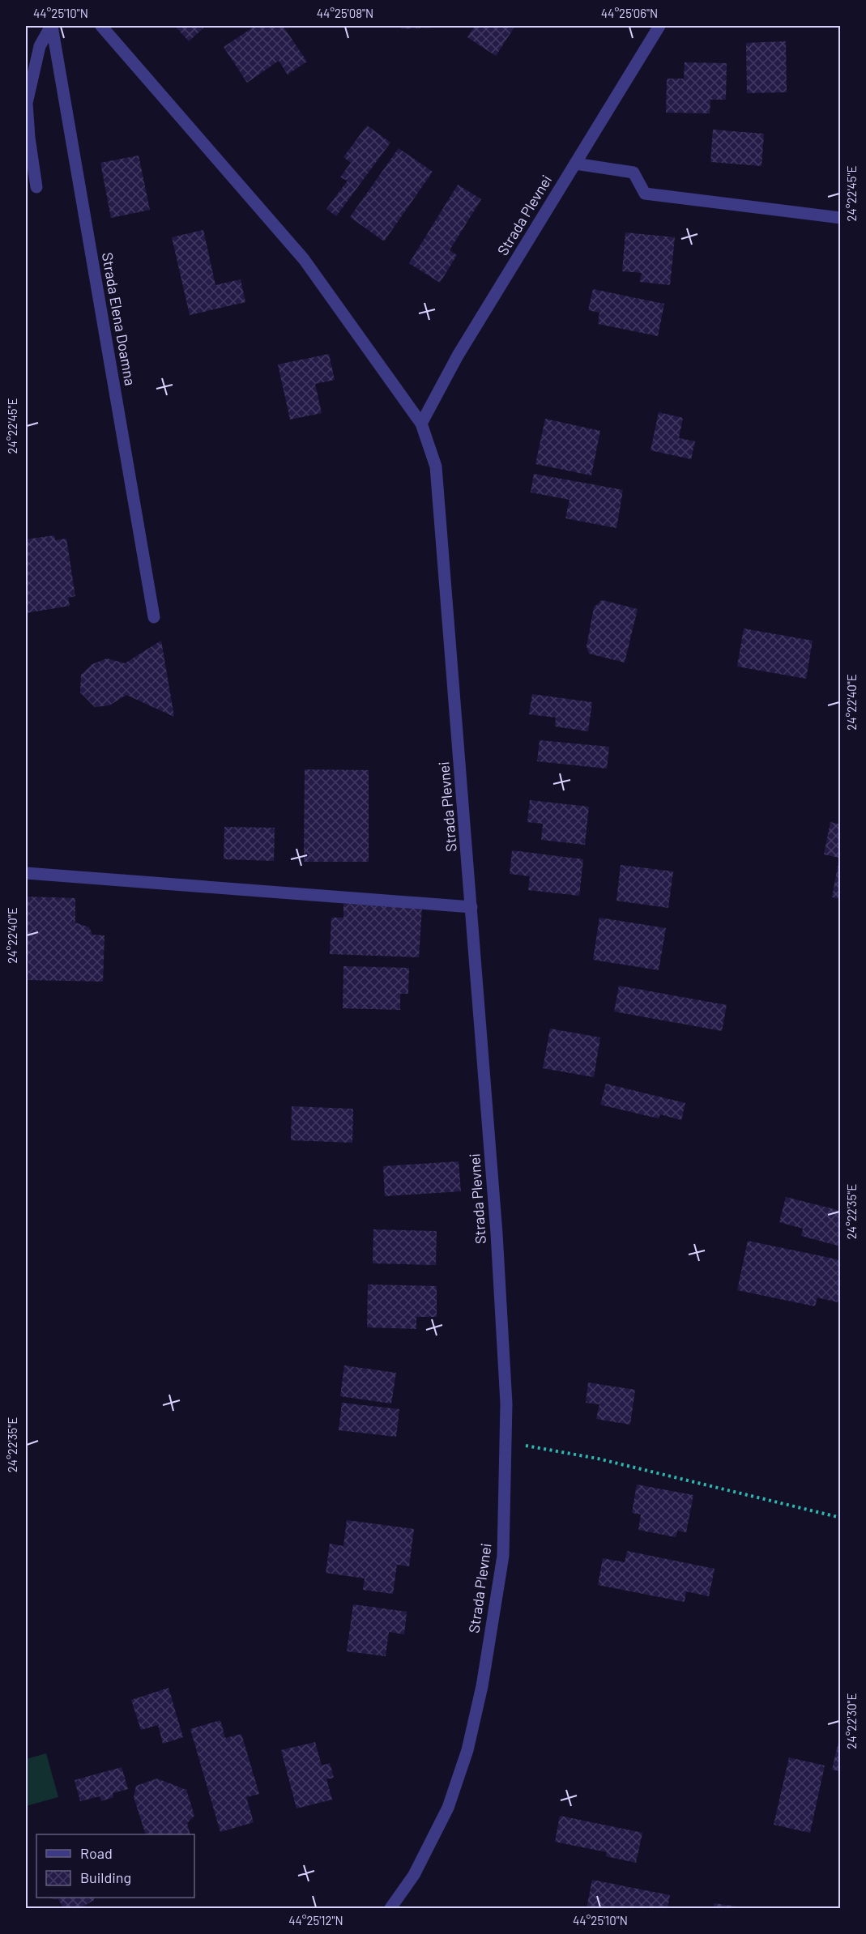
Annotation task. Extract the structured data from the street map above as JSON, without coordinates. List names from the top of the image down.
{
  "streets": {
    "street": ["Strada Plevnei", "Strada Elena Doamna"]
  },
  "legend": ["Road", "Building"],
  "coordinates": [
    "44°25'10\"N",
    "44°25'08\"N",
    "44°25'06\"N",
    "24°22'45\"E",
    "24°22'40\"E",
    "24°22'35\"E",
    "24°22'30\"E",
    "44°25'12\"N"
  ]
}
